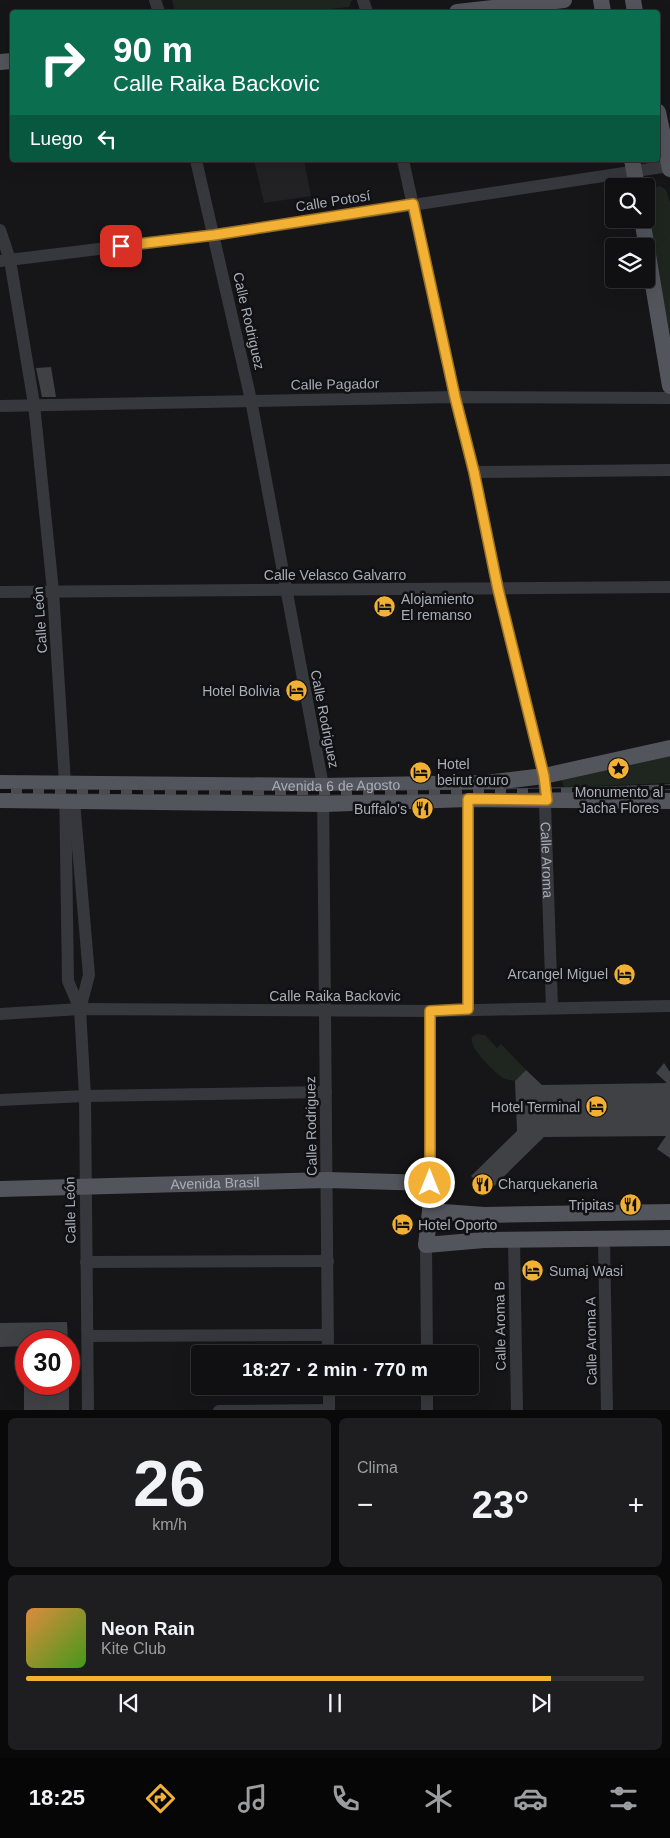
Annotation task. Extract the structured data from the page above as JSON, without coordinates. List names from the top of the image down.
{
  "streets": {
    "main road": ["Avenida 6 de Agosto", "Avenida Brasil"],
    "street": [
      "Calle Potosí",
      "Calle Rodriguez",
      "Calle Pagador",
      "Calle Velasco Galvarro",
      "Calle León",
      "Calle Aroma",
      "Calle Raika Backovic",
      "Calle Aroma B",
      "Calle Aroma A"
    ]
  },
  "crossings": [
    ["Calle Potosí", "Calle Rodriguez"],
    ["Calle Potosí", "Calle León"],
    ["Calle Potosí", "Calle Aroma"],
    ["Calle Rodriguez", "Calle Pagador"],
    ["Calle Rodriguez", "Calle Velasco Galvarro"],
    ["Calle Rodriguez", "Avenida 6 de Agosto"],
    ["Calle Rodriguez", "Calle Raika Backovic"],
    ["Calle Rodriguez", "Avenida Brasil"],
    ["Calle Pagador", "Calle León"],
    ["Calle Pagador", "Calle Aroma"],
    ["Calle Velasco Galvarro", "Calle León"],
    ["Calle Velasco Galvarro", "Calle Aroma"],
    ["Calle León", "Avenida 6 de Agosto"],
    ["Calle León", "Calle Raika Backovic"],
    ["Calle León", "Avenida Brasil"],
    ["Avenida 6 de Agosto", "Calle Aroma"],
    ["Calle Aroma", "Calle Raika Backovic"]
  ],
  "places": {
    "hotel": [
      "Alojamiento El remanso",
      "Hotel Bolivia",
      "Hotel beirut oruro",
      "Arcangel Miguel",
      "Hotel Terminal",
      "Hotel Oporto",
      "Sumaj Wasi"
    ],
    "place": ["Monumento al Jacha Flores"],
    "restaurant": ["Buffalo's", "Charquekaneria", "Tripitas"]
  },
  "page": {
    "turn": ["90 m", "Calle Raika Backovic"],
    "then": "Luego",
    "limit": "30",
    "trip": "18:27 · 2 min · 770 m",
    "tile": [
      ["26", "km/h"],
      "Clima"
    ],
    "heat": ["−", "23°", "+"],
    "song": ["Neon Rain", "Kite Club"],
    "tabs": "18:25"
  }
}
